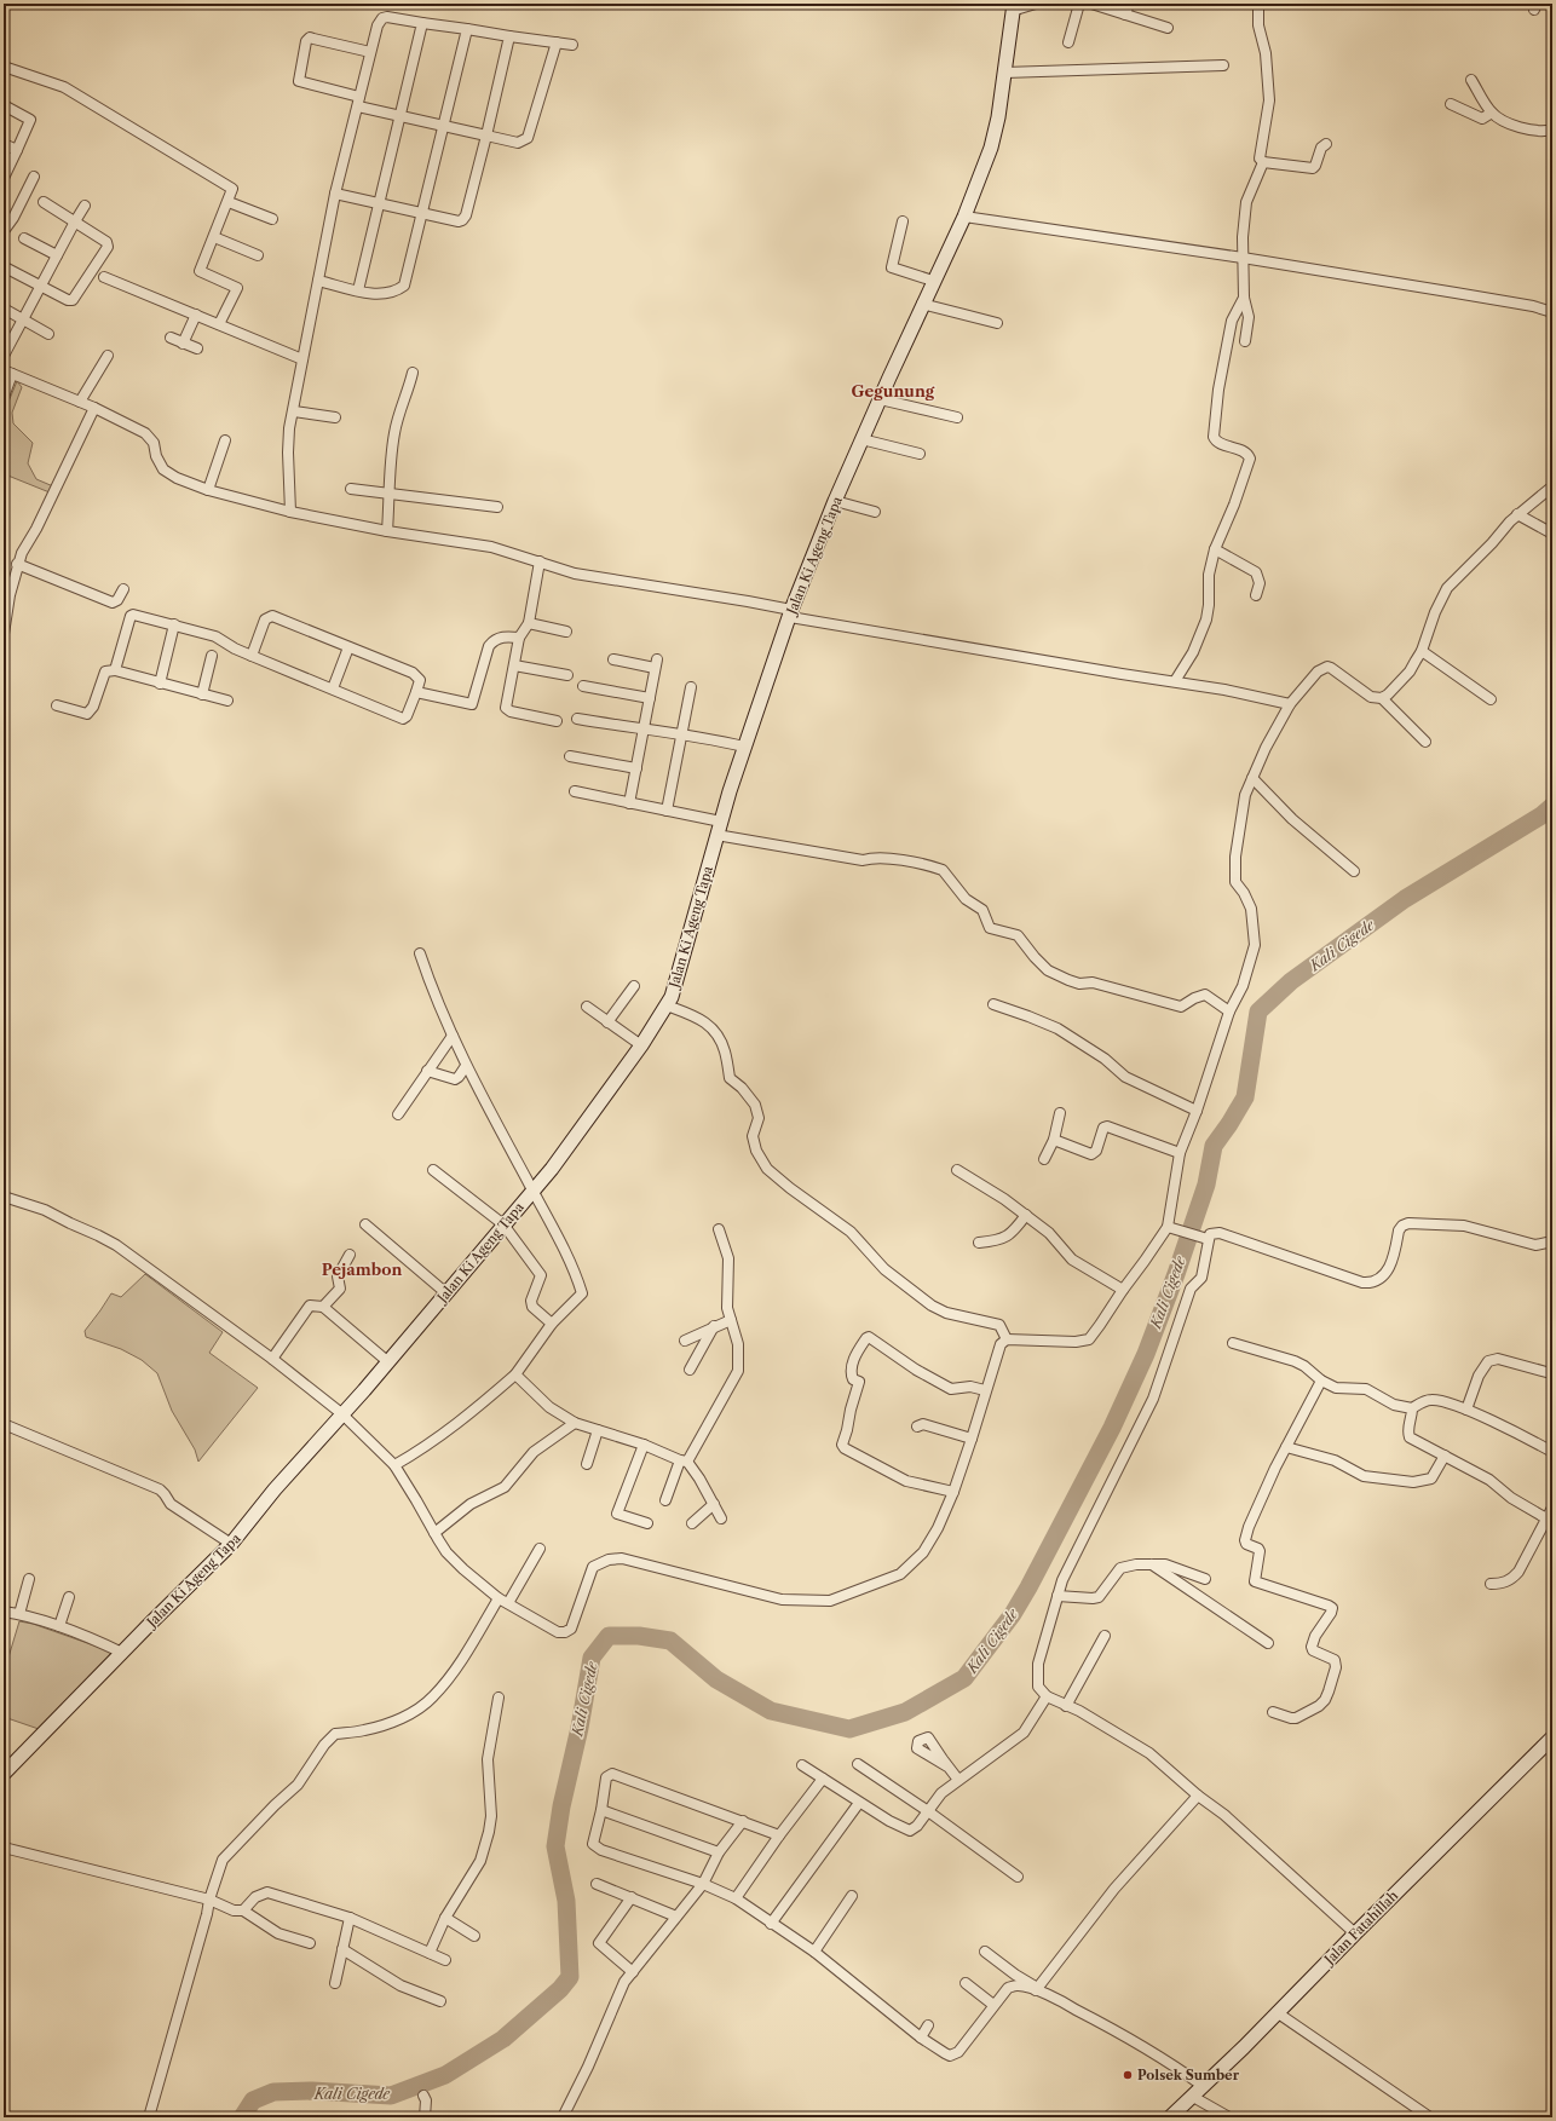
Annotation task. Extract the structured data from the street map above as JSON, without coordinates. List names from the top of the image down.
{
  "streets": {
    "street": ["Jalan Ki Ageng Tapa", "Jalan Fatahillah"]
  },
  "districts": ["Gegunung", "Pejambon"],
  "water": ["Kali Cigede"],
  "places": ["Polsek Sumber"]
}
